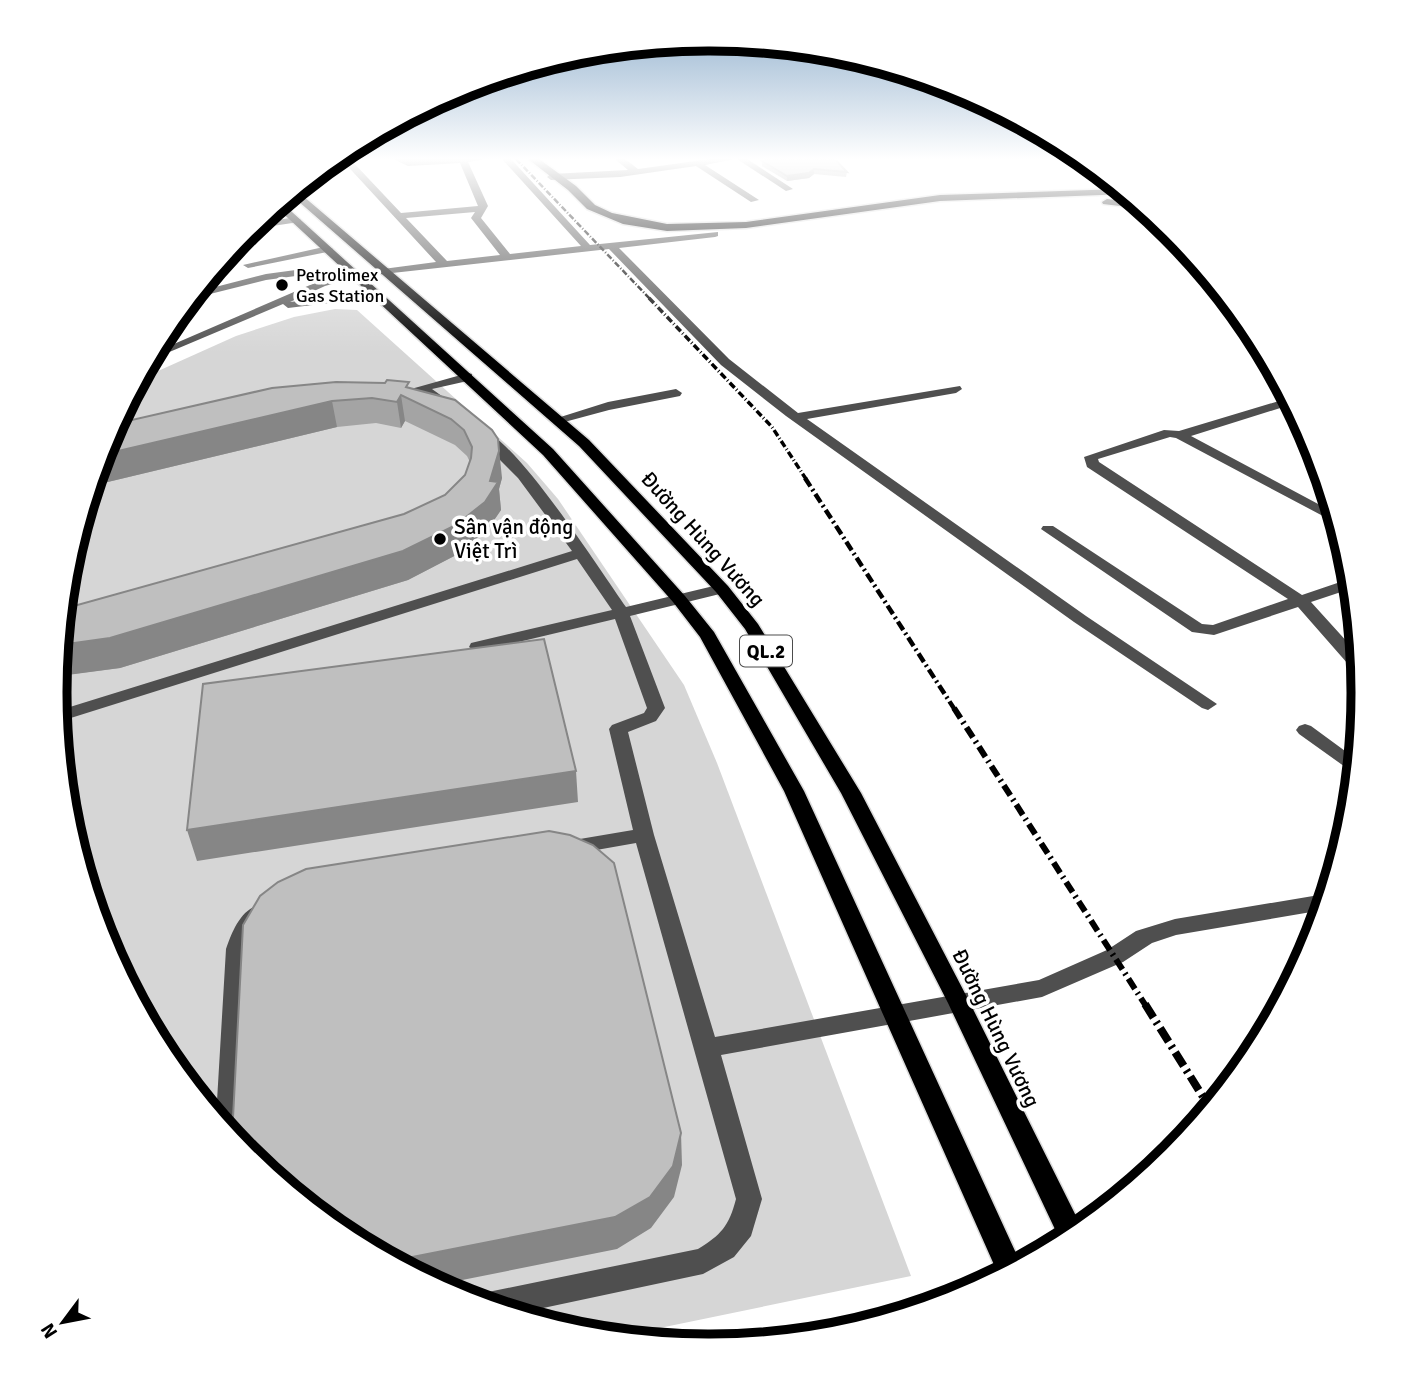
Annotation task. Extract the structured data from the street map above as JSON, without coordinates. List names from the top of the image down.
{
  "streets": {
    "main road": ["Đường Hùng Vương", "QL.2"]
  },
  "places": ["Petrolimex Gas Station", "Sân vận động Việt Trì"],
  "north": "bottom left"
}
